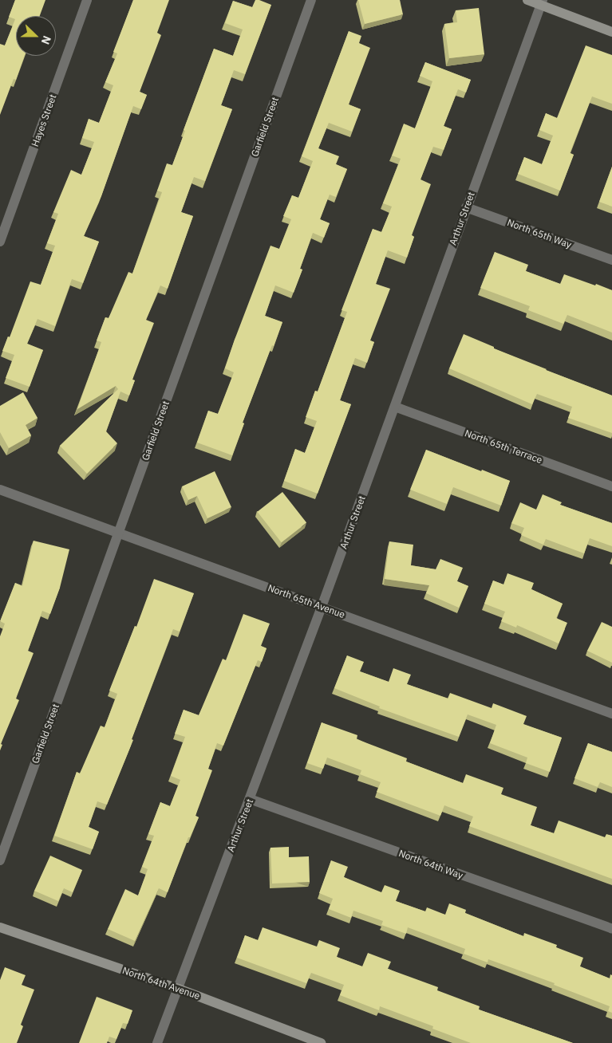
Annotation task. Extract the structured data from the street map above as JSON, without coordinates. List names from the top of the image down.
{
  "streets": {
    "street": [
      "Hayes Street",
      "Garfield Street",
      "Arthur Street",
      "North 65th Way",
      "North 65th Terrace",
      "North 65th Avenue",
      "North 64th Way",
      "North 64th Avenue"
    ]
  },
  "crossings": [
    ["Garfield Street", "North 65th Avenue"],
    ["Arthur Street", "North 65th Way"],
    ["Arthur Street", "North 65th Terrace"],
    ["Arthur Street", "North 65th Avenue"],
    ["Arthur Street", "North 64th Way"],
    ["Arthur Street", "North 64th Avenue"]
  ],
  "north": "right"
}
